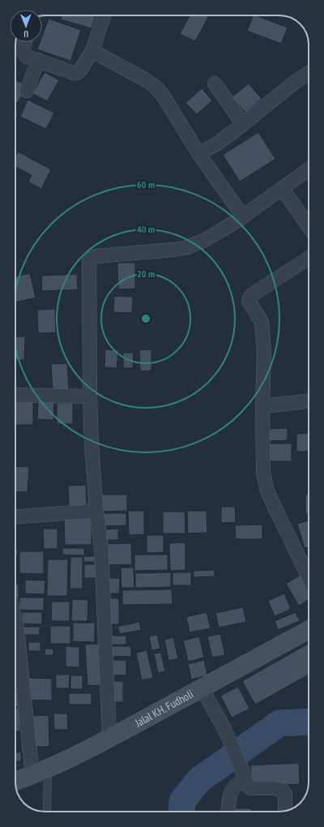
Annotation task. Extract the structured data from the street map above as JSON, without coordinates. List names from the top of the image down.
{
  "streets": {
    "main road": ["Jalal KH. Fudholi"]
  },
  "north": "bottom",
  "rings": ["60 m", "40 m", "20 m"]
}
